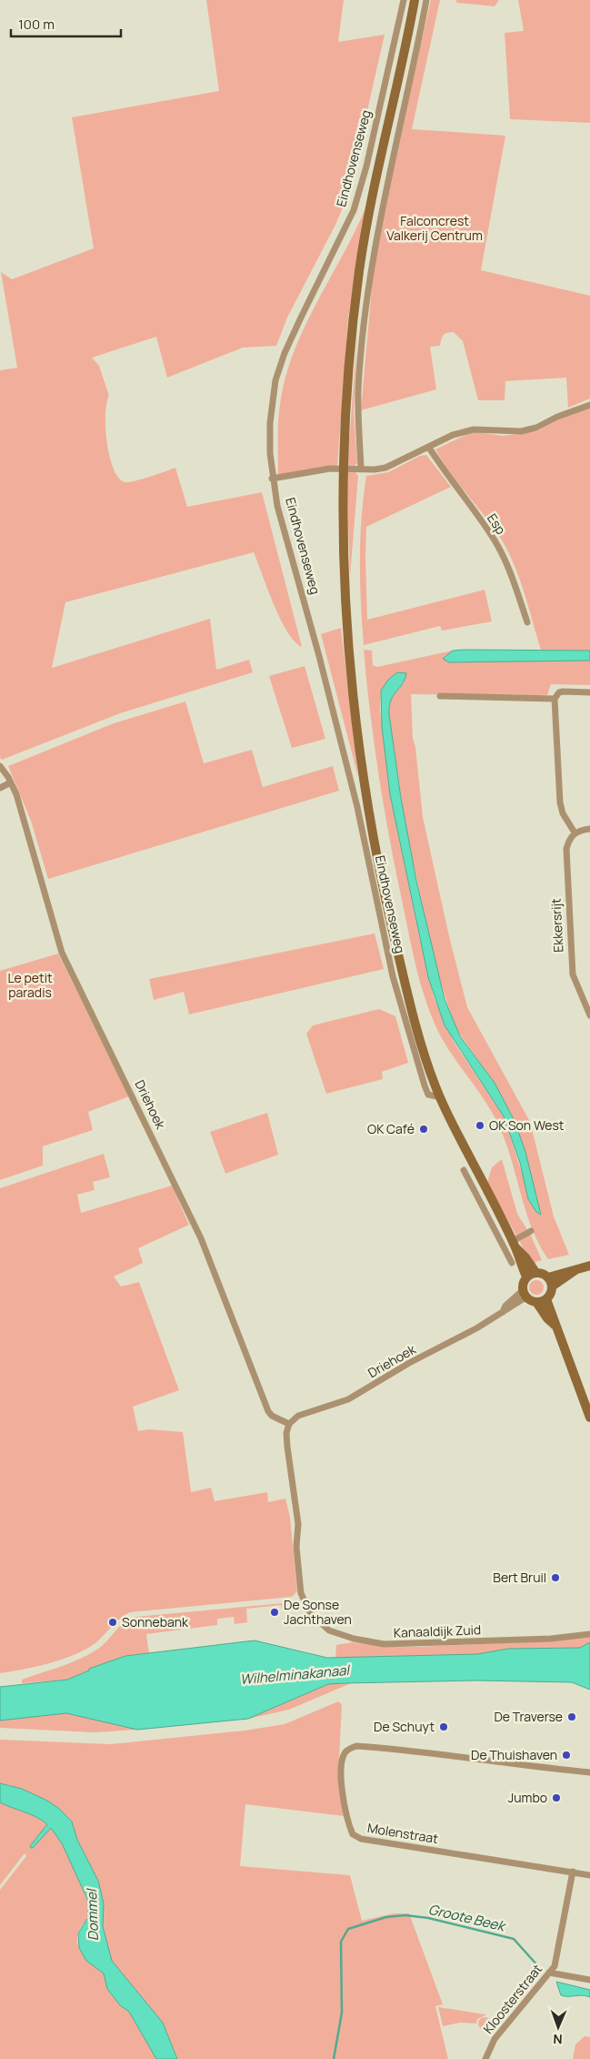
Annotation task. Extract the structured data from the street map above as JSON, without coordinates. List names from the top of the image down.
{
  "streets": {
    "main road": ["Eindhovenseweg"],
    "street": [
      "Esp",
      "Ekkersrijt",
      "Driehoek",
      "Kanaaldijk Zuid",
      "Molenstraat",
      "Kloosterstraat"
    ]
  },
  "crossings": [
    ["Eindhovenseweg", "Driehoek"],
    ["Driehoek", "Kanaaldijk Zuid"],
    ["Molenstraat", "Kloosterstraat"]
  ],
  "water": ["Wilhelminakanaal", "Dommel", "Groote Beek"],
  "parks": ["Falconcrest Valkerij Centrum", "Le petit paradis"],
  "places": [
    "OK Son West",
    "OK Café",
    "Bert Bruil",
    "De Sonse Jachthaven",
    "Sonnebank",
    "De Traverse",
    "De Schuyt",
    "De Thuishaven",
    "Jumbo"
  ],
  "scale_bar": "100 m",
  "north": "bottom"
}
